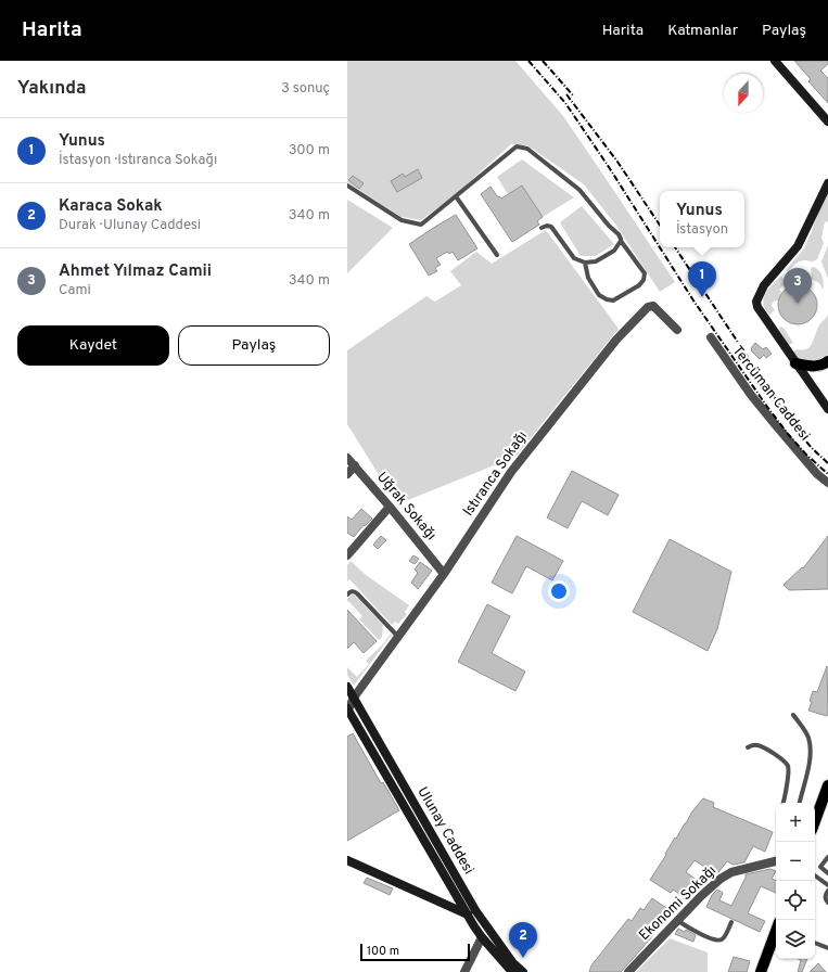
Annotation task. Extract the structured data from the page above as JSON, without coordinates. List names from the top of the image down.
{
  "streets": {
    "street": [
      "Tercüman Caddesi",
      "Istıranca Sokağı",
      "Uğrak Sokağı",
      "Ulunay Caddesi",
      "Ekonomi Sokağı"
    ]
  },
  "crossings": [
    ["Istıranca Sokağı", "Uğrak Sokağı"],
    ["Istıranca Sokağı", "Ulunay Caddesi"]
  ],
  "scale_bar": "100 m",
  "north": "bottom",
  "page": {
    "header": "Harita",
    "nav": ["Harita", "Katmanlar", "Paylaş"],
    "heading": ["Yakında", "3 sonuç"],
    "list": [
      {
        "mark": "1",
        "name": "Yunus",
        "note": "İstasyon · Istıranca Sokağı",
        "value": "300 m"
      },
      {
        "mark": "2",
        "name": "Karaca Sokak",
        "note": "Durak · Ulunay Caddesi",
        "value": "340 m"
      },
      {
        "mark": "3",
        "name": "Ahmet Yılmaz Camii",
        "note": "Cami",
        "value": "340 m"
      }
    ],
    "popup": ["Yunus", "İstasyon"],
    "pins": ["1", "3", "2"],
    "buttons": ["Kaydet", "Paylaş"],
    "map_buttons": ["+", "−"],
    "scale": "100 m"
  }
}
